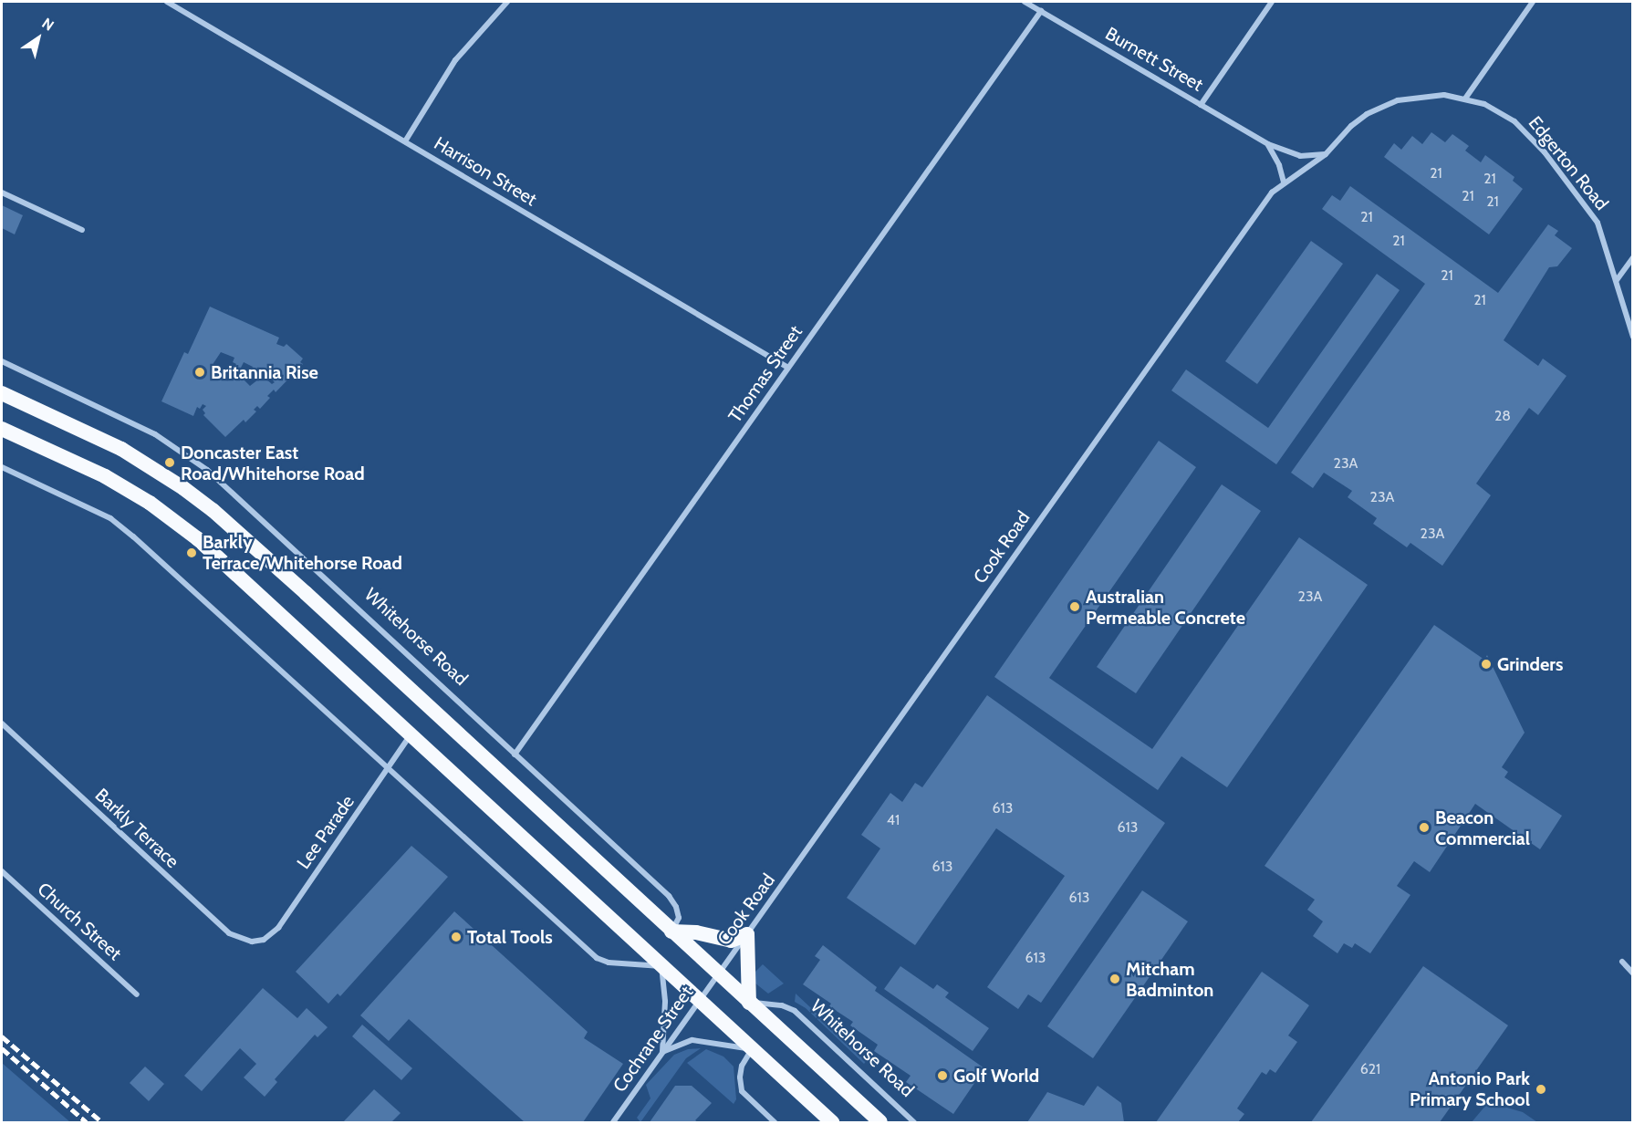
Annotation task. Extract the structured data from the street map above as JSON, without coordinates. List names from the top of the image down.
{
  "streets": {
    "street": [
      "Burnett Street",
      "Edgerton Road",
      "Harrison Street",
      "Thomas Street",
      "Cook Road",
      "Whitehorse Road",
      "Barkly Terrace",
      "Lee Parade",
      "Church Street",
      "Cochrane Street"
    ]
  },
  "crossings": [
    ["Burnett Street", "Edgerton Road"],
    ["Burnett Street", "Thomas Street"],
    ["Burnett Street", "Cook Road"],
    ["Edgerton Road", "Cook Road"],
    ["Harrison Street", "Thomas Street"],
    ["Thomas Street", "Whitehorse Road"],
    ["Cook Road", "Cochrane Street"],
    ["Barkly Terrace", "Lee Parade"]
  ],
  "places": [
    "Britannia Rise",
    "Doncaster East Road/Whitehorse Road",
    "Barkly Terrace/Whitehorse Road",
    "Australian Permeable Concrete",
    "Grinders",
    "Beacon Commercial",
    "Total Tools",
    "Mitcham Badminton",
    "Golf World",
    "Antonio Park Primary School"
  ],
  "house_numbers": [
    "21",
    "21",
    "21",
    "21",
    "21",
    "21",
    "21",
    "21",
    "28",
    "23A",
    "23A",
    "23A",
    "23A",
    "613",
    "41",
    "613",
    "613",
    "613",
    "613",
    "621"
  ],
  "north": "top right"
}
